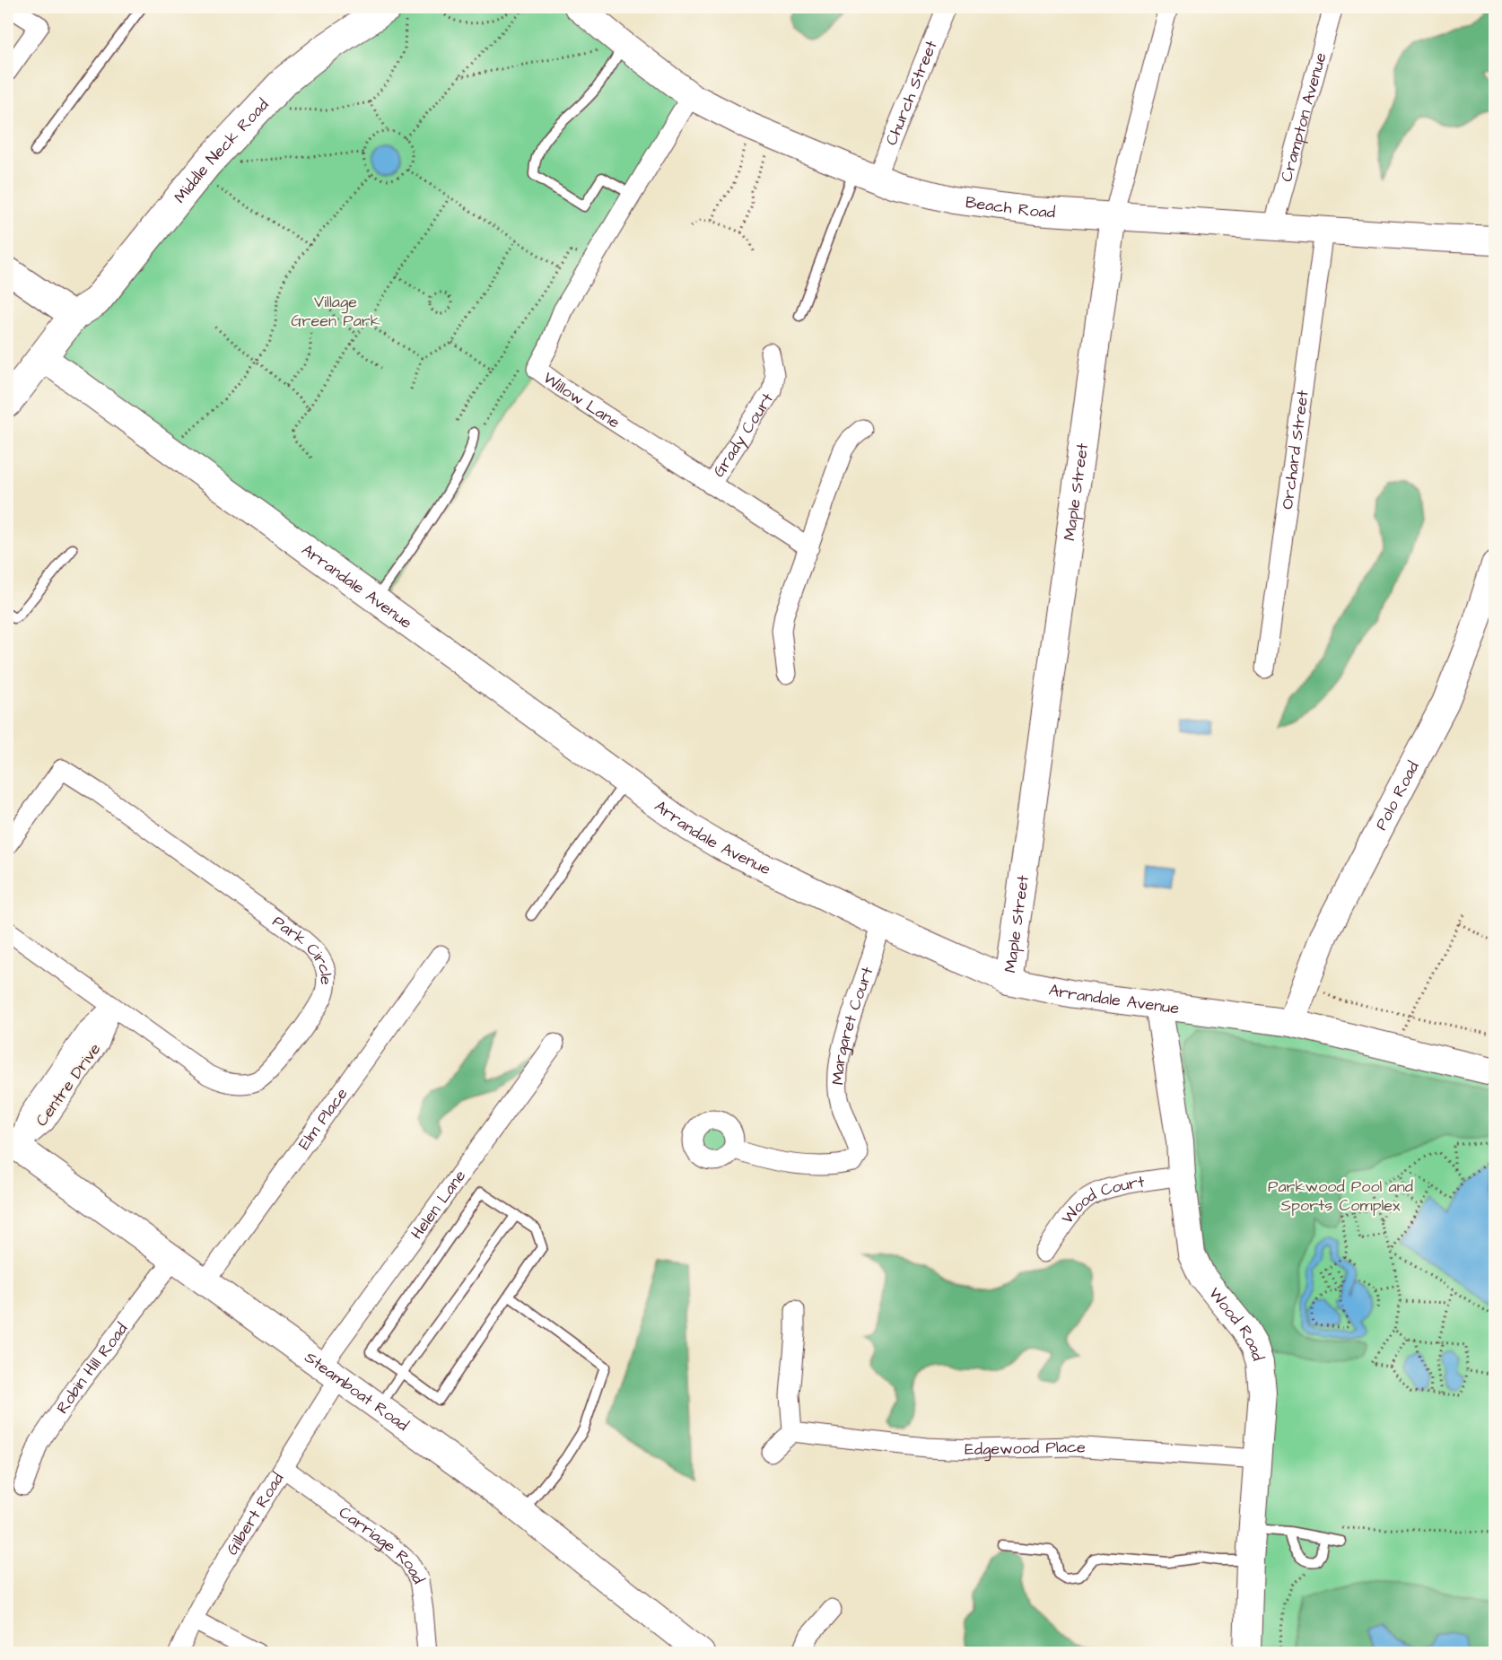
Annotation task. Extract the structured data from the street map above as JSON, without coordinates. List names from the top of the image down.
{
  "streets": {
    "main road": ["Middle Neck Road"],
    "street": [
      "Church Street",
      "Crampton Avenue",
      "Beach Road",
      "Willow Lane",
      "Grady Court",
      "Orchard Street",
      "Maple Street",
      "Arrandale Avenue",
      "Polo Road",
      "Park Circle",
      "Margaret Court",
      "Centre Drive",
      "Elm Place",
      "Helen Lane",
      "Wood Court",
      "Wood Road",
      "Robin Hill Road",
      "Steamboat Road",
      "Edgewood Place",
      "Gilbert Road",
      "Carriage Road"
    ]
  },
  "crossings": [
    ["Church Street", "Beach Road"],
    ["Crampton Avenue", "Beach Road"],
    ["Middle Neck Road", "Arrandale Avenue"],
    ["Beach Road", "Willow Lane"],
    ["Beach Road", "Orchard Street"],
    ["Beach Road", "Maple Street"],
    ["Willow Lane", "Grady Court"],
    ["Maple Street", "Arrandale Avenue"],
    ["Arrandale Avenue", "Polo Road"],
    ["Arrandale Avenue", "Margaret Court"],
    ["Arrandale Avenue", "Wood Road"],
    ["Park Circle", "Centre Drive"],
    ["Centre Drive", "Steamboat Road"],
    ["Elm Place", "Steamboat Road"],
    ["Helen Lane", "Steamboat Road"],
    ["Helen Lane", "Gilbert Road"],
    ["Wood Court", "Wood Road"],
    ["Wood Road", "Edgewood Place"],
    ["Robin Hill Road", "Steamboat Road"],
    ["Steamboat Road", "Gilbert Road"],
    ["Gilbert Road", "Carriage Road"]
  ],
  "parks": ["Village Green Park", "Parkwood Pool and Sports Complex"]
}
